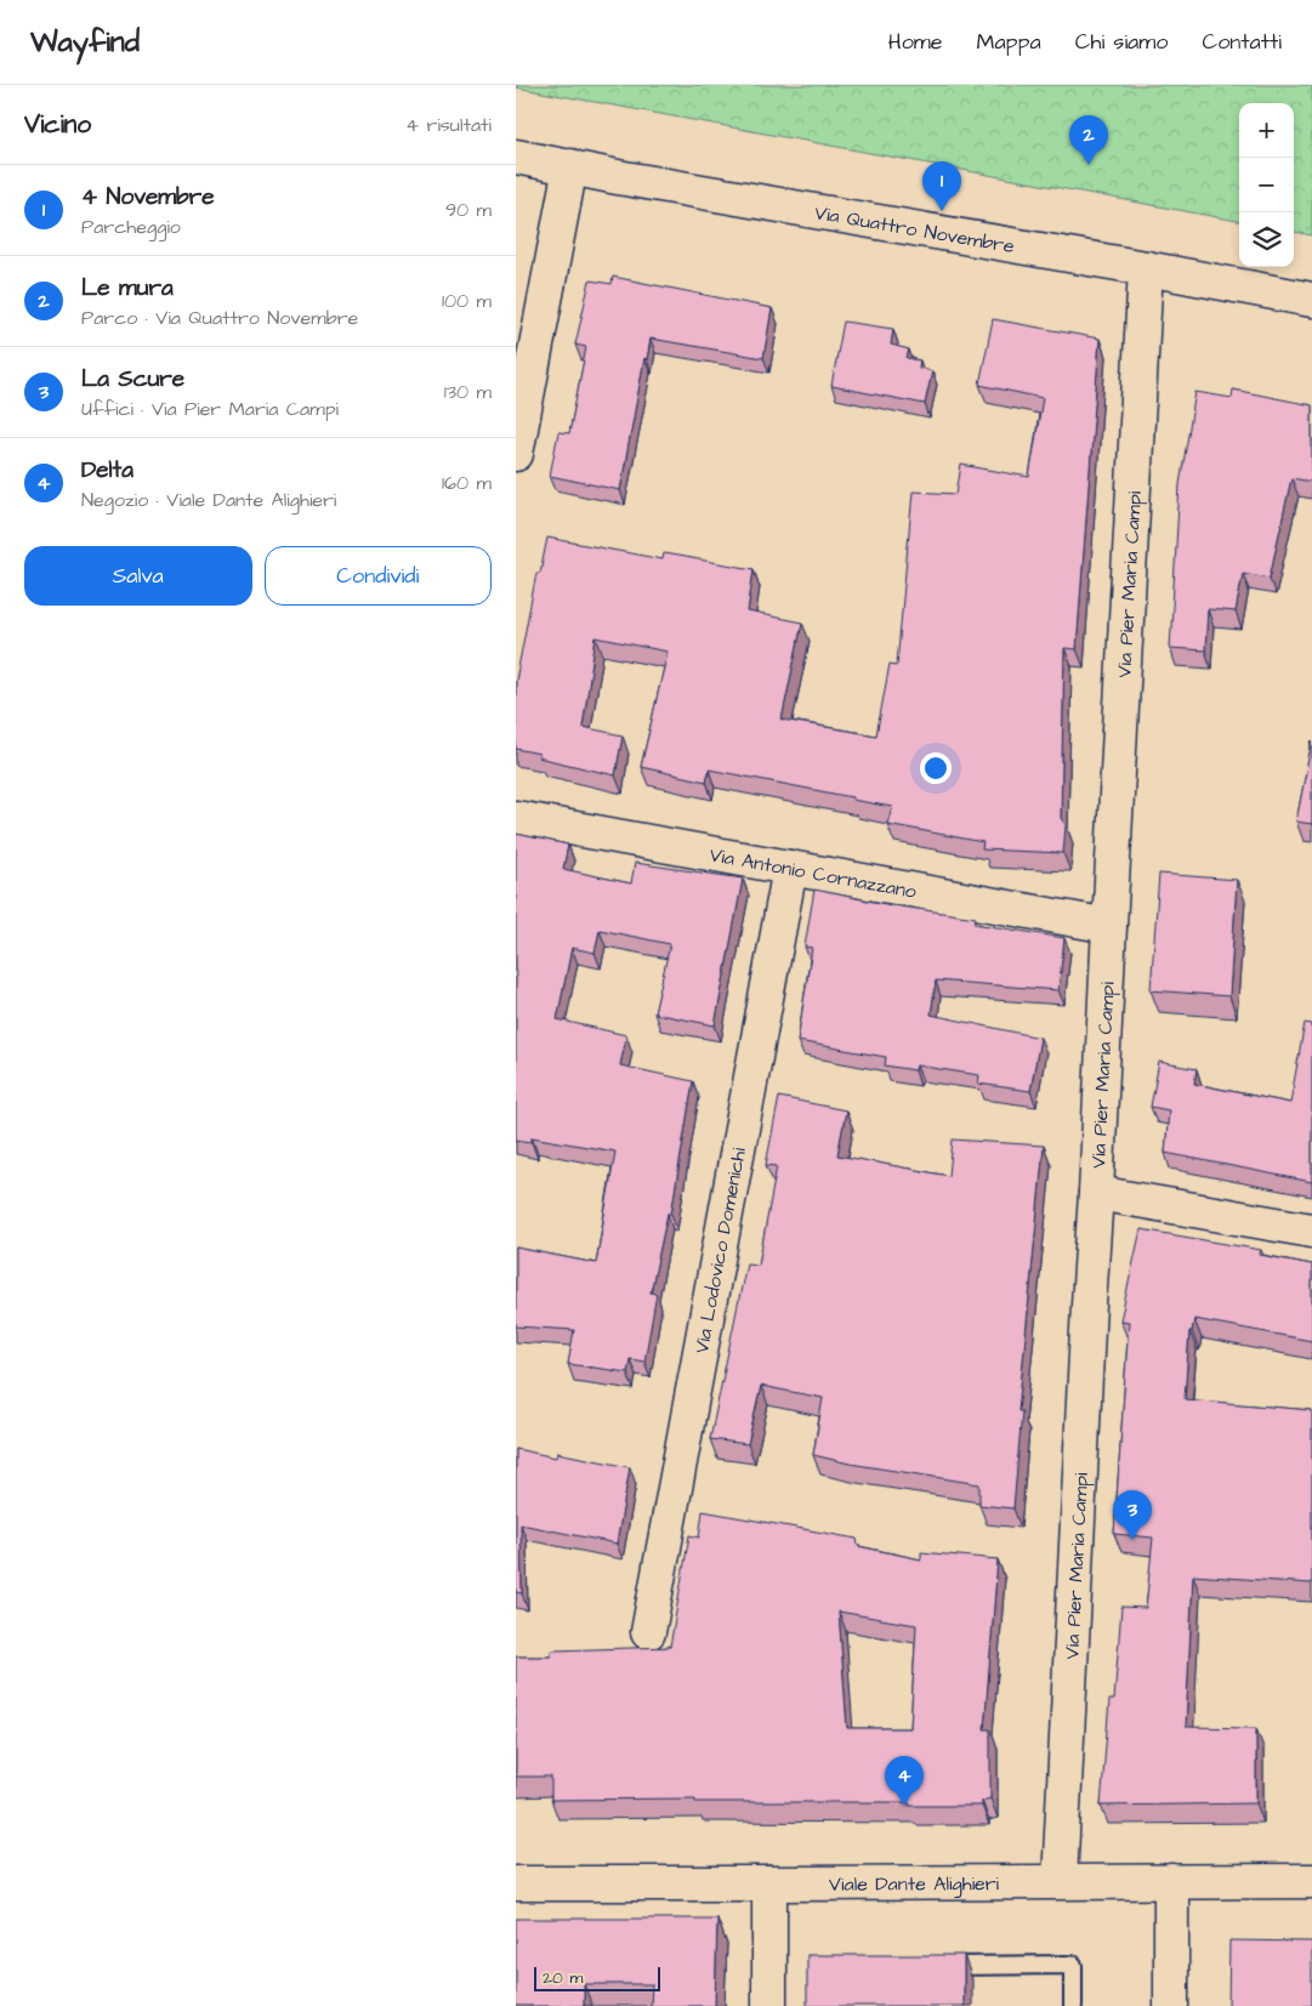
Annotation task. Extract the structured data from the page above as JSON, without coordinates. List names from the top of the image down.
{
  "streets": {
    "street": [
      "Via Quattro Novembre",
      "Via Pier Maria Campi",
      "Via Antonio Cornazzano",
      "Via Lodovico Domenichi",
      "Viale Dante Alighieri"
    ]
  },
  "crossings": [
    ["Via Quattro Novembre", "Via Pier Maria Campi"],
    ["Via Pier Maria Campi", "Via Antonio Cornazzano"],
    ["Via Pier Maria Campi", "Viale Dante Alighieri"],
    ["Via Antonio Cornazzano", "Via Lodovico Domenichi"]
  ],
  "scale_bar": "20 m",
  "page": {
    "header": "Wayfind",
    "nav": [
      "Home",
      "Mappa",
      "Chi siamo",
      "Contatti"
    ],
    "heading": ["Vicino", "4 risultati"],
    "map_buttons": ["+", "−"],
    "pins": [
      "2",
      "1",
      "3",
      "4"
    ],
    "list": [
      {
        "mark": "1",
        "name": "4 Novembre",
        "note": "Parcheggio",
        "value": "90 m"
      },
      {
        "mark": "2",
        "name": "Le mura",
        "note": "Parco · Via Quattro Novembre",
        "value": "100 m"
      },
      {
        "mark": "3",
        "name": "La Scure",
        "note": "Uffici · Via Pier Maria Campi",
        "value": "130 m"
      },
      {
        "mark": "4",
        "name": "Delta",
        "note": "Negozio · Viale Dante Alighieri",
        "value": "160 m"
      }
    ],
    "buttons": ["Salva", "Condividi"],
    "scale": "20 m"
  }
}
